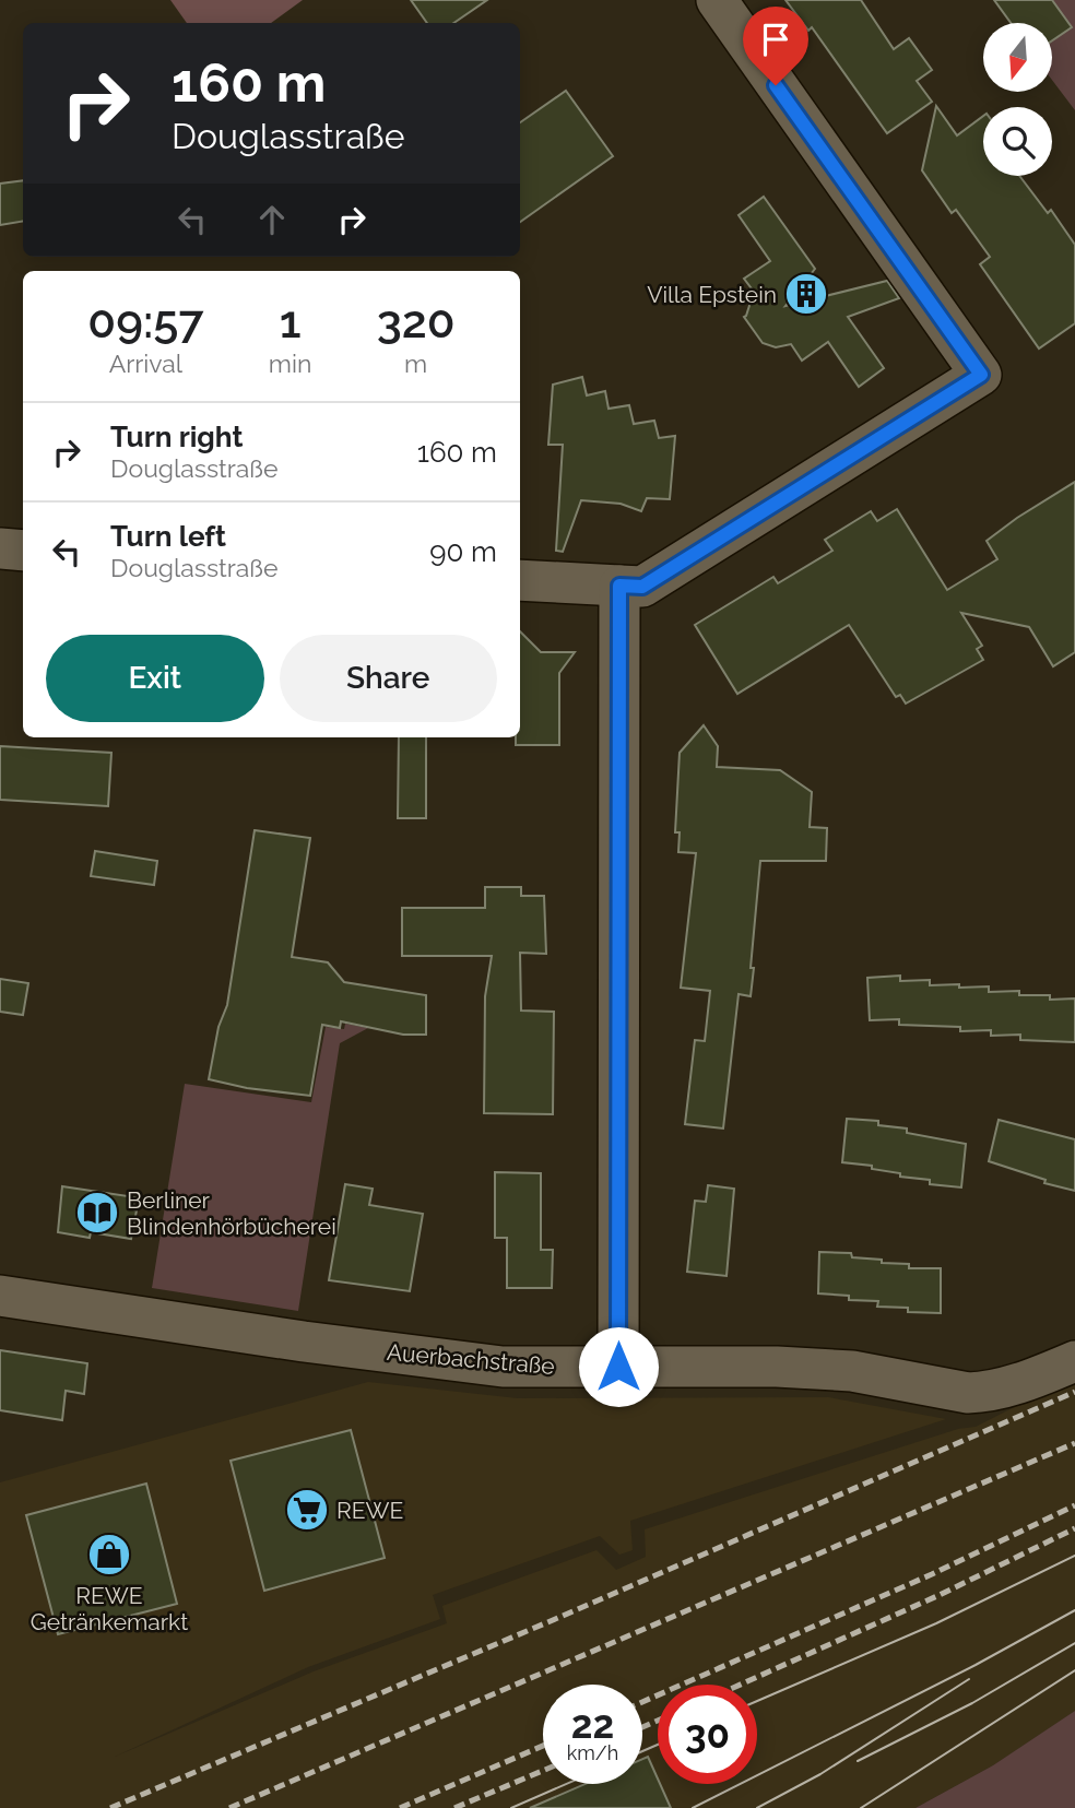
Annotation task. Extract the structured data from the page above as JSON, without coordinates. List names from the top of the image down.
{
  "streets": {
    "street": ["Auerbachstraße"]
  },
  "places": {
    "building": ["Villa Epstein"],
    "library": ["Berliner Blindenhörbücherei"],
    "supermarket": ["REWE"],
    "shop": ["REWE Getränkemarkt"]
  },
  "north": "bottom",
  "page": {
    "turn": ["160 m", "Douglasstraße"],
    "eta": [
      "09:57",
      "Arrival",
      "1",
      "min",
      "320",
      "m"
    ],
    "list": [
      {
        "name": "Turn right",
        "note": "Douglasstraße",
        "value": "160 m"
      },
      {
        "name": "Turn left",
        "note": "Douglasstraße",
        "value": "90 m"
      }
    ],
    "buttons": ["Exit", "Share"],
    "speed": "22 km/h",
    "limit": "30"
  }
}
